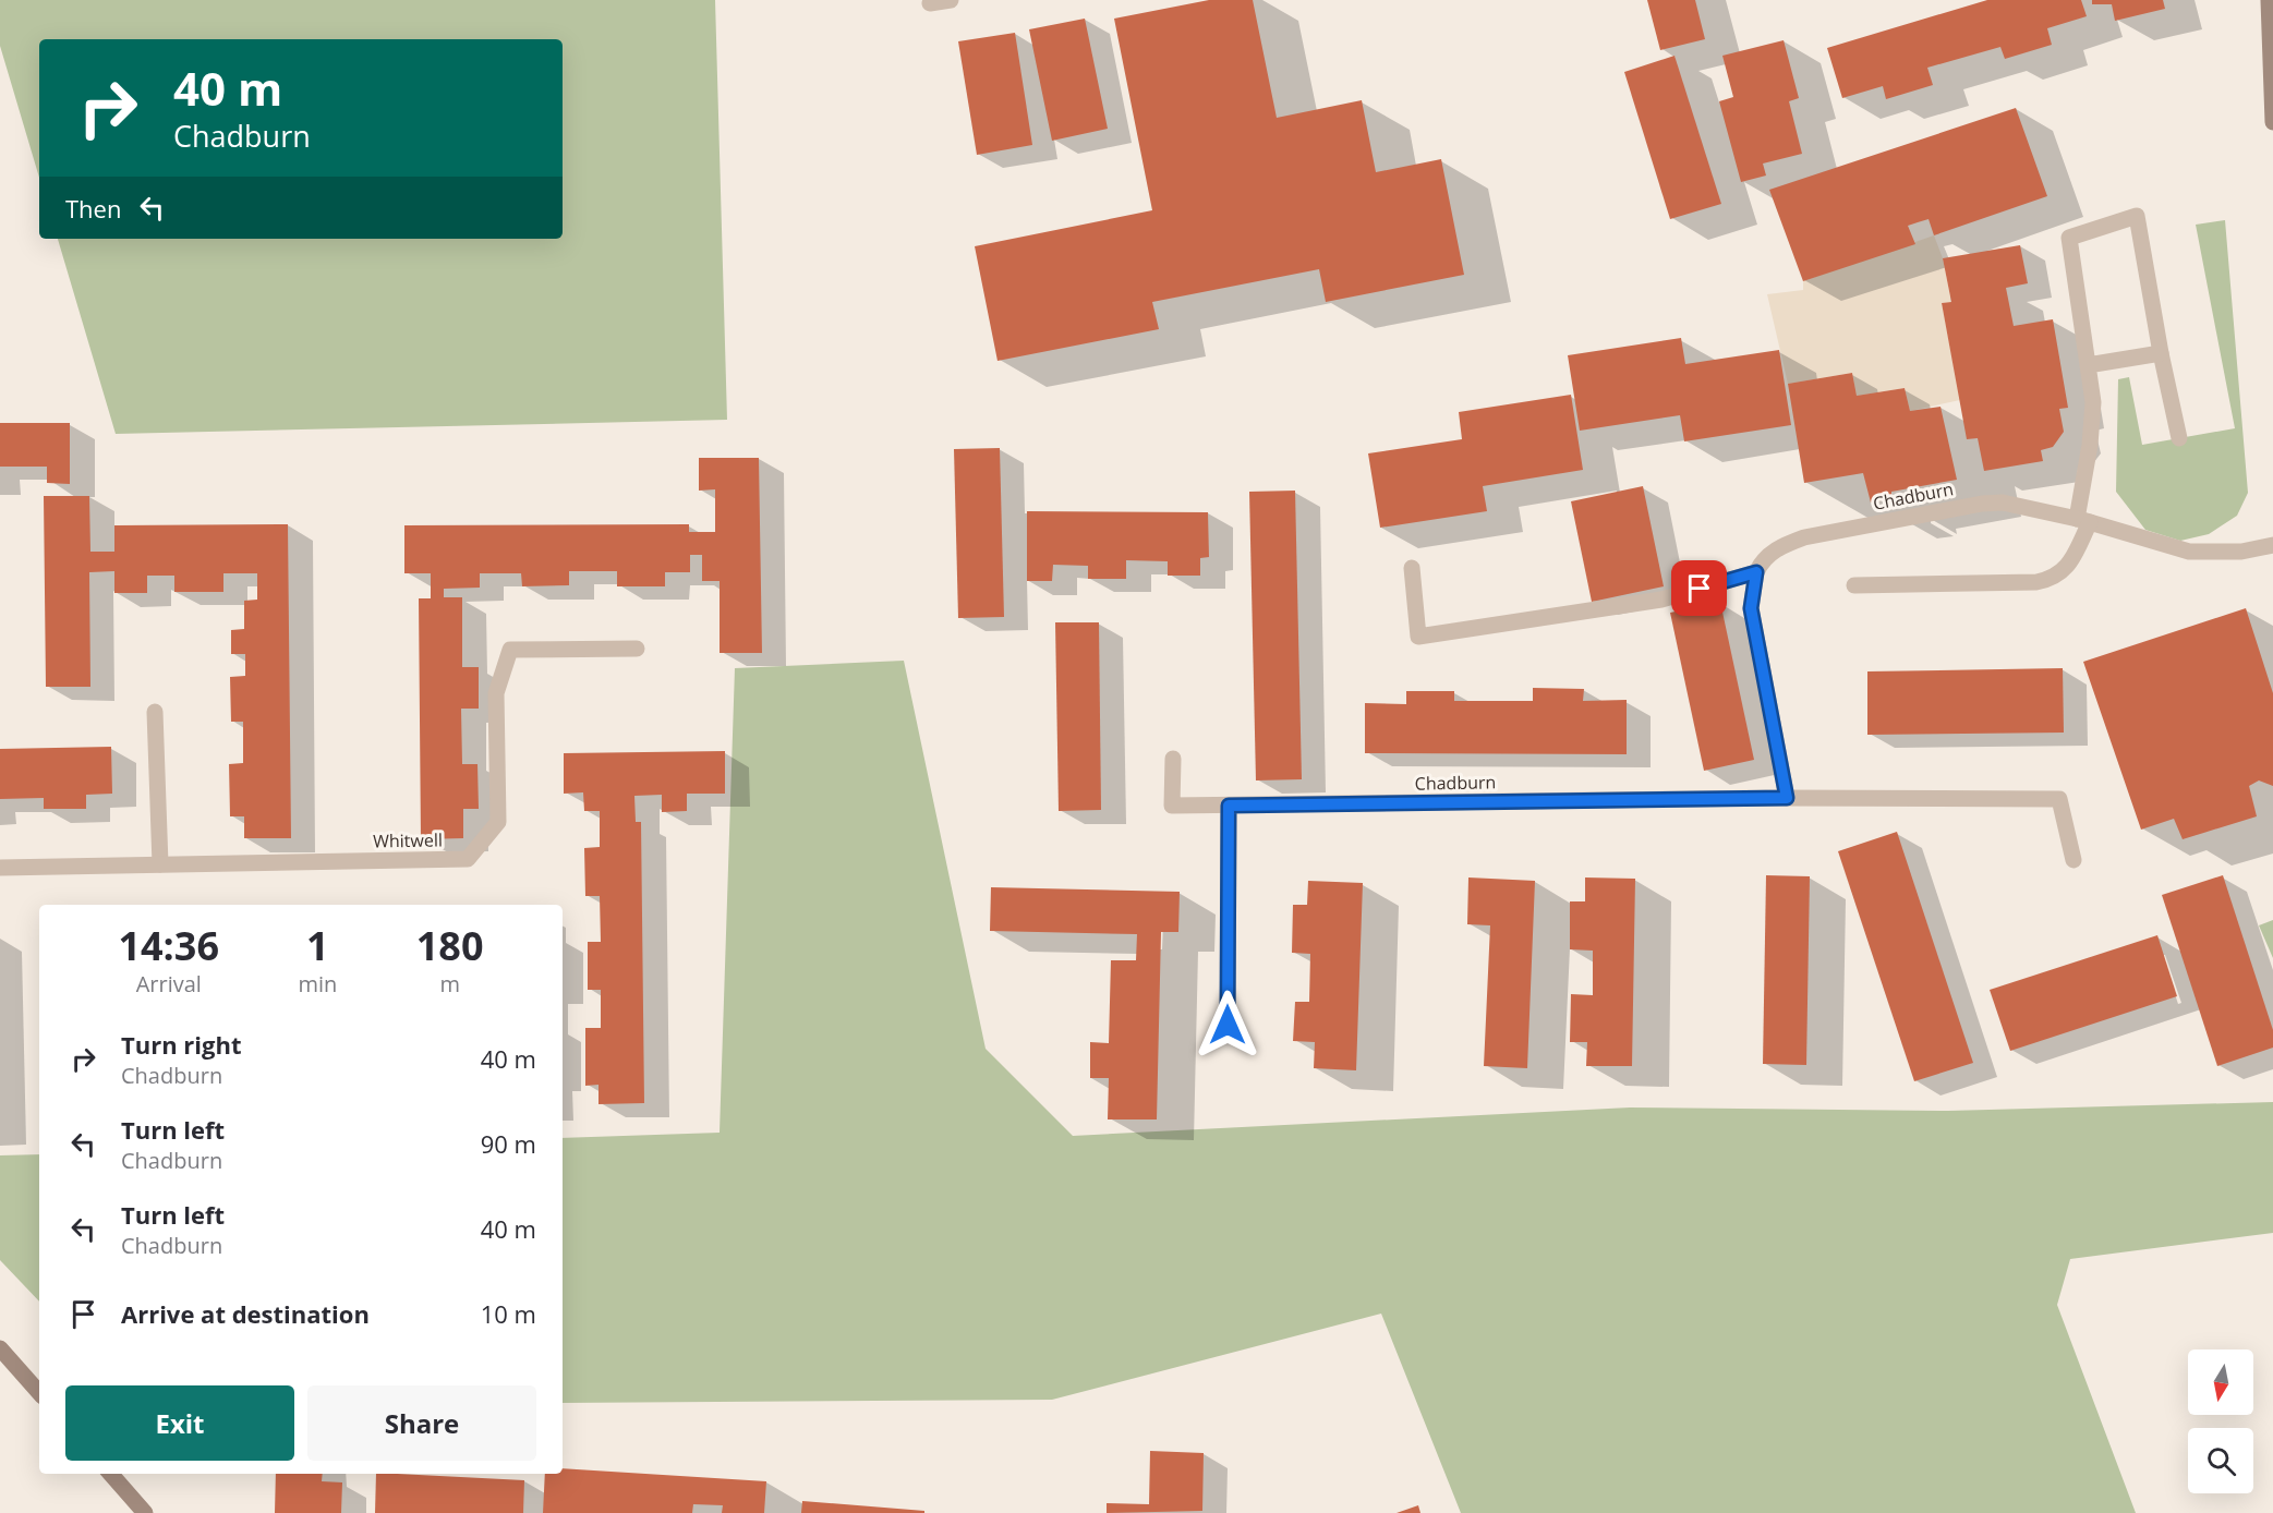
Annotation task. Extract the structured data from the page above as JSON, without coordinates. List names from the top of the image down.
{
  "streets": {
    "street": ["Chadburn", "Whitwell"]
  },
  "north": "bottom",
  "page": {
    "turn": ["40 m", "Chadburn"],
    "then": "Then",
    "eta": [
      "14:36",
      "Arrival",
      "1",
      "min",
      "180",
      "m"
    ],
    "list": [
      {
        "name": "Turn right",
        "note": "Chadburn",
        "value": "40 m"
      },
      {
        "name": "Turn left",
        "note": "Chadburn",
        "value": "90 m"
      },
      {
        "name": "Turn left",
        "note": "Chadburn",
        "value": "40 m"
      },
      {
        "name": "Arrive at destination",
        "value": "10 m"
      }
    ],
    "buttons": ["Exit", "Share"]
  }
}
